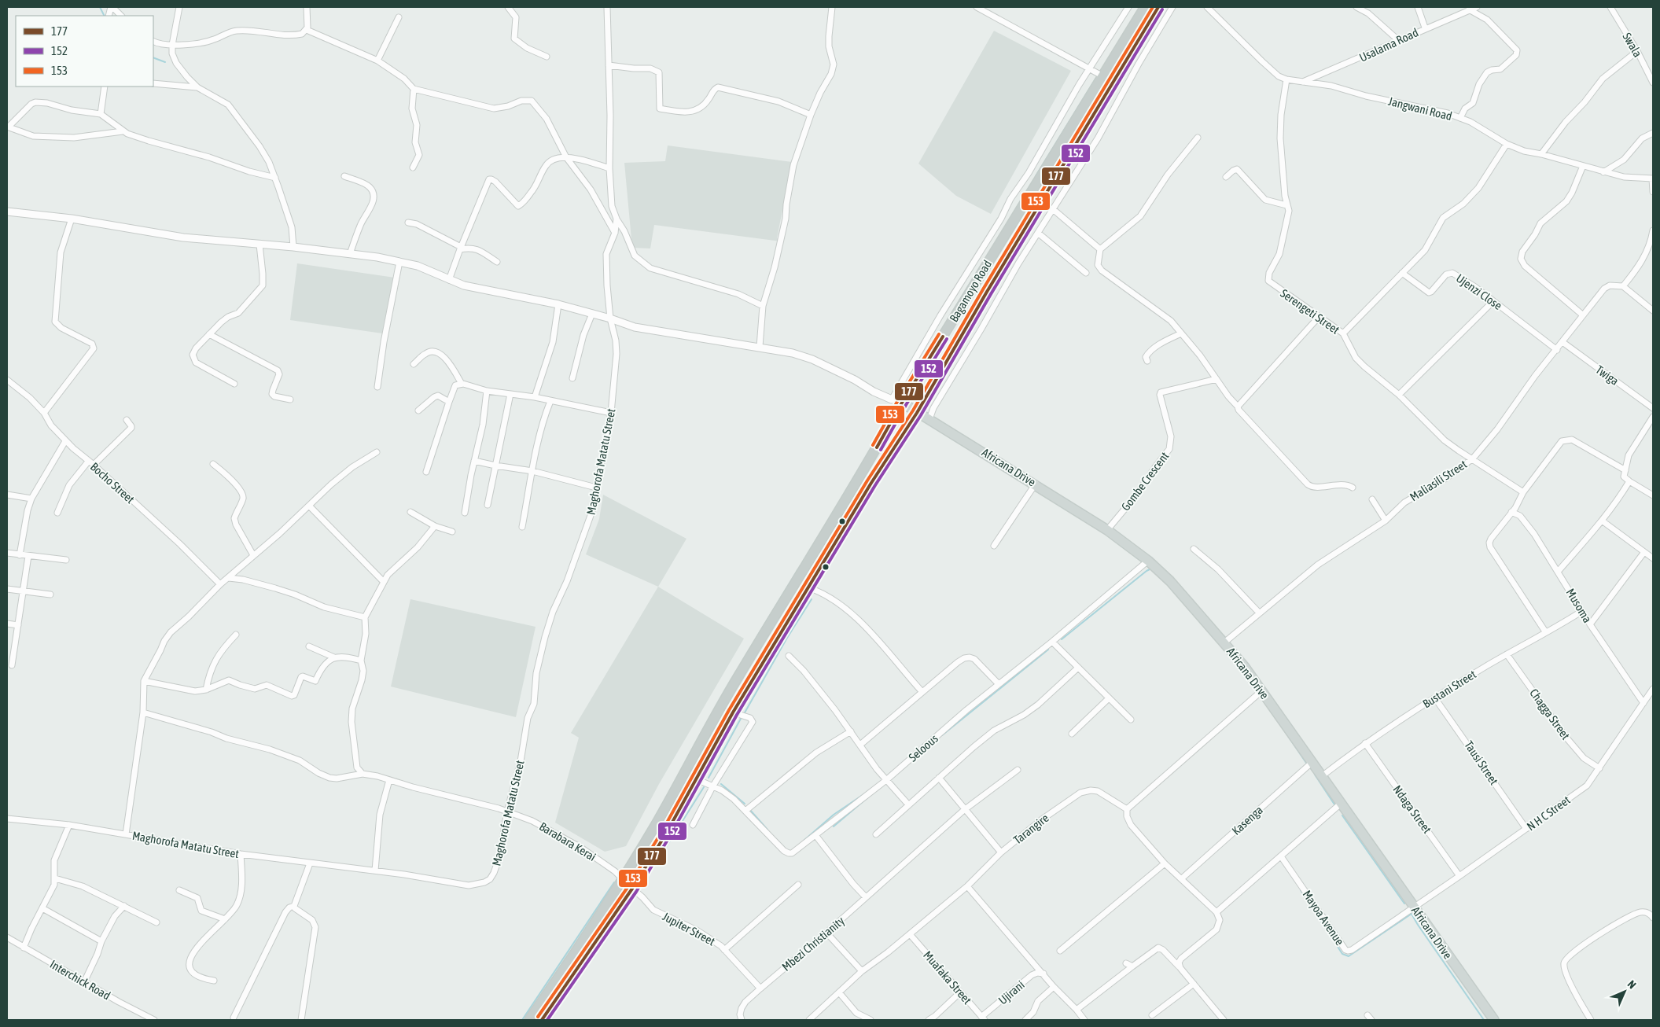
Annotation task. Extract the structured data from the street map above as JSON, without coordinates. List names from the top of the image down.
{
  "streets": {
    "highway": ["Bagamoyo Road"],
    "main road": ["Africana Drive"],
    "street": [
      "Usalama Road",
      "Swala",
      "Jangwani Road",
      "Ujenzi Close",
      "Serengeti Street",
      "Twiga",
      "Maghorofa Matatu Street",
      "Maliasili Street",
      "Gombe Crescent",
      "Bocho Street",
      "Musoma",
      "Bustani Street",
      "Chagga Street",
      "Seloous",
      "Tausi Street",
      "Ndaga Street",
      "N H C Street",
      "Kasenga",
      "Tarangire",
      "Barabara Kerai",
      "Mayoa Avenue",
      "Jupiter Street",
      "Mbezi Christianity",
      "Muafaka Street",
      "Interchick Road",
      "Ujirani"
    ]
  },
  "crossings": [
    ["Usalama Road", "Jangwani Road"],
    ["Jangwani Road", "Serengeti Street"],
    ["Bagamoyo Road", "Africana Drive"],
    ["Bagamoyo Road", "Seloous"],
    ["Bagamoyo Road", "Barabara Kerai"],
    ["Bagamoyo Road", "Jupiter Street"],
    ["Ujenzi Close", "Maliasili Street"],
    ["Serengeti Street", "Maliasili Street"],
    ["Twiga", "Maliasili Street"],
    ["Maghorofa Matatu Street", "Barabara Kerai"],
    ["Africana Drive", "Maliasili Street"],
    ["Africana Drive", "Gombe Crescent"],
    ["Africana Drive", "Bustani Street"],
    ["Africana Drive", "Seloous"],
    ["Africana Drive", "N H C Street"],
    ["Africana Drive", "Kasenga"],
    ["Africana Drive", "Mayoa Avenue"],
    ["Musoma", "Bustani Street"],
    ["Musoma", "N H C Street"],
    ["Bustani Street", "Chagga Street"],
    ["Bustani Street", "Tausi Street"],
    ["Bustani Street", "Ndaga Street"],
    ["Chagga Street", "N H C Street"],
    ["Tausi Street", "N H C Street"],
    ["Ndaga Street", "N H C Street"],
    ["N H C Street", "Mayoa Avenue"],
    ["Tarangire", "Muafaka Street"],
    ["Barabara Kerai", "Jupiter Street"],
    ["Jupiter Street", "Mbezi Christianity"],
    ["Muafaka Street", "Ujirani"]
  ],
  "lines": ["transit line 177", "transit line 153", "transit line 152"],
  "legend": ["177", "152", "153"],
  "north": "top right"
}
